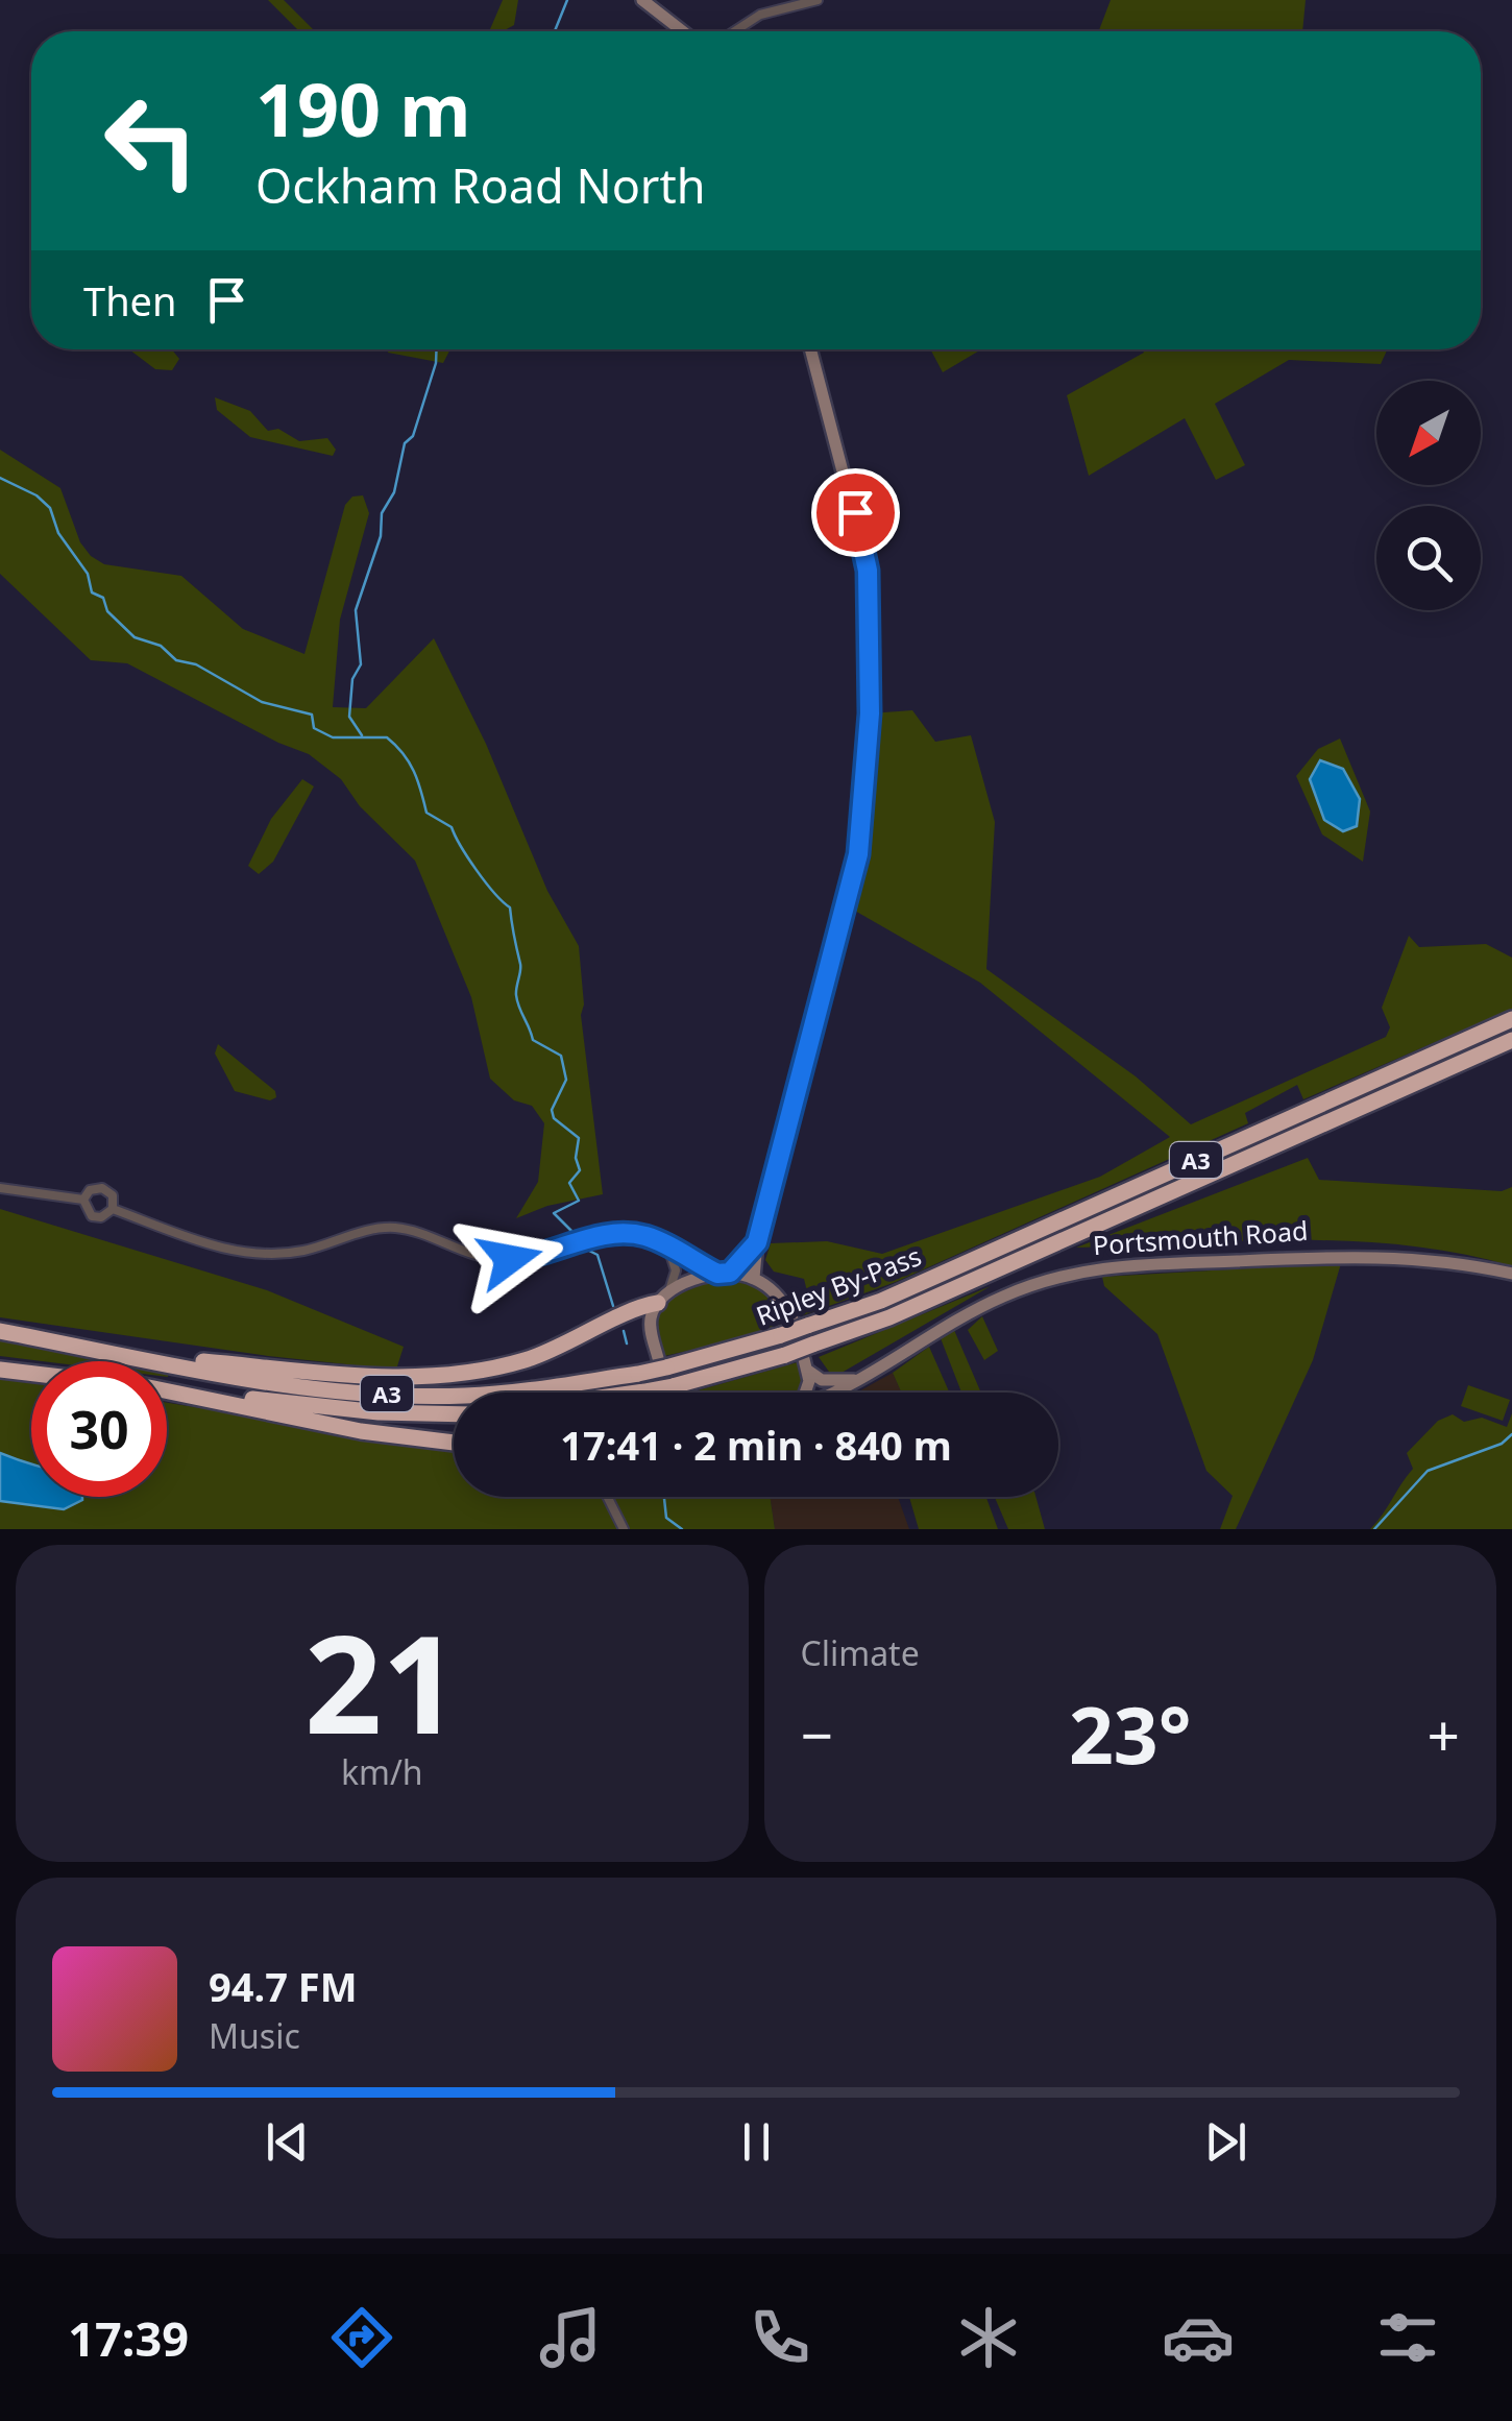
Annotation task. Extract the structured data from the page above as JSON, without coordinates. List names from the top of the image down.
{
  "streets": {
    "highway": ["A3", "Ripley By-Pass"],
    "main road": ["Portsmouth Road"]
  },
  "crossings": [
    ["A3", "Ripley By-Pass"]
  ],
  "north": "bottom left",
  "page": {
    "turn": ["190 m", "Ockham Road North"],
    "then": "Then",
    "limit": "30",
    "trip": "17:41 · 2 min · 840 m",
    "tile": [
      ["21", "km/h"],
      "Climate"
    ],
    "heat": ["−", "23°", "+"],
    "song": ["94.7 FM", "Music"],
    "tabs": "17:39"
  }
}
